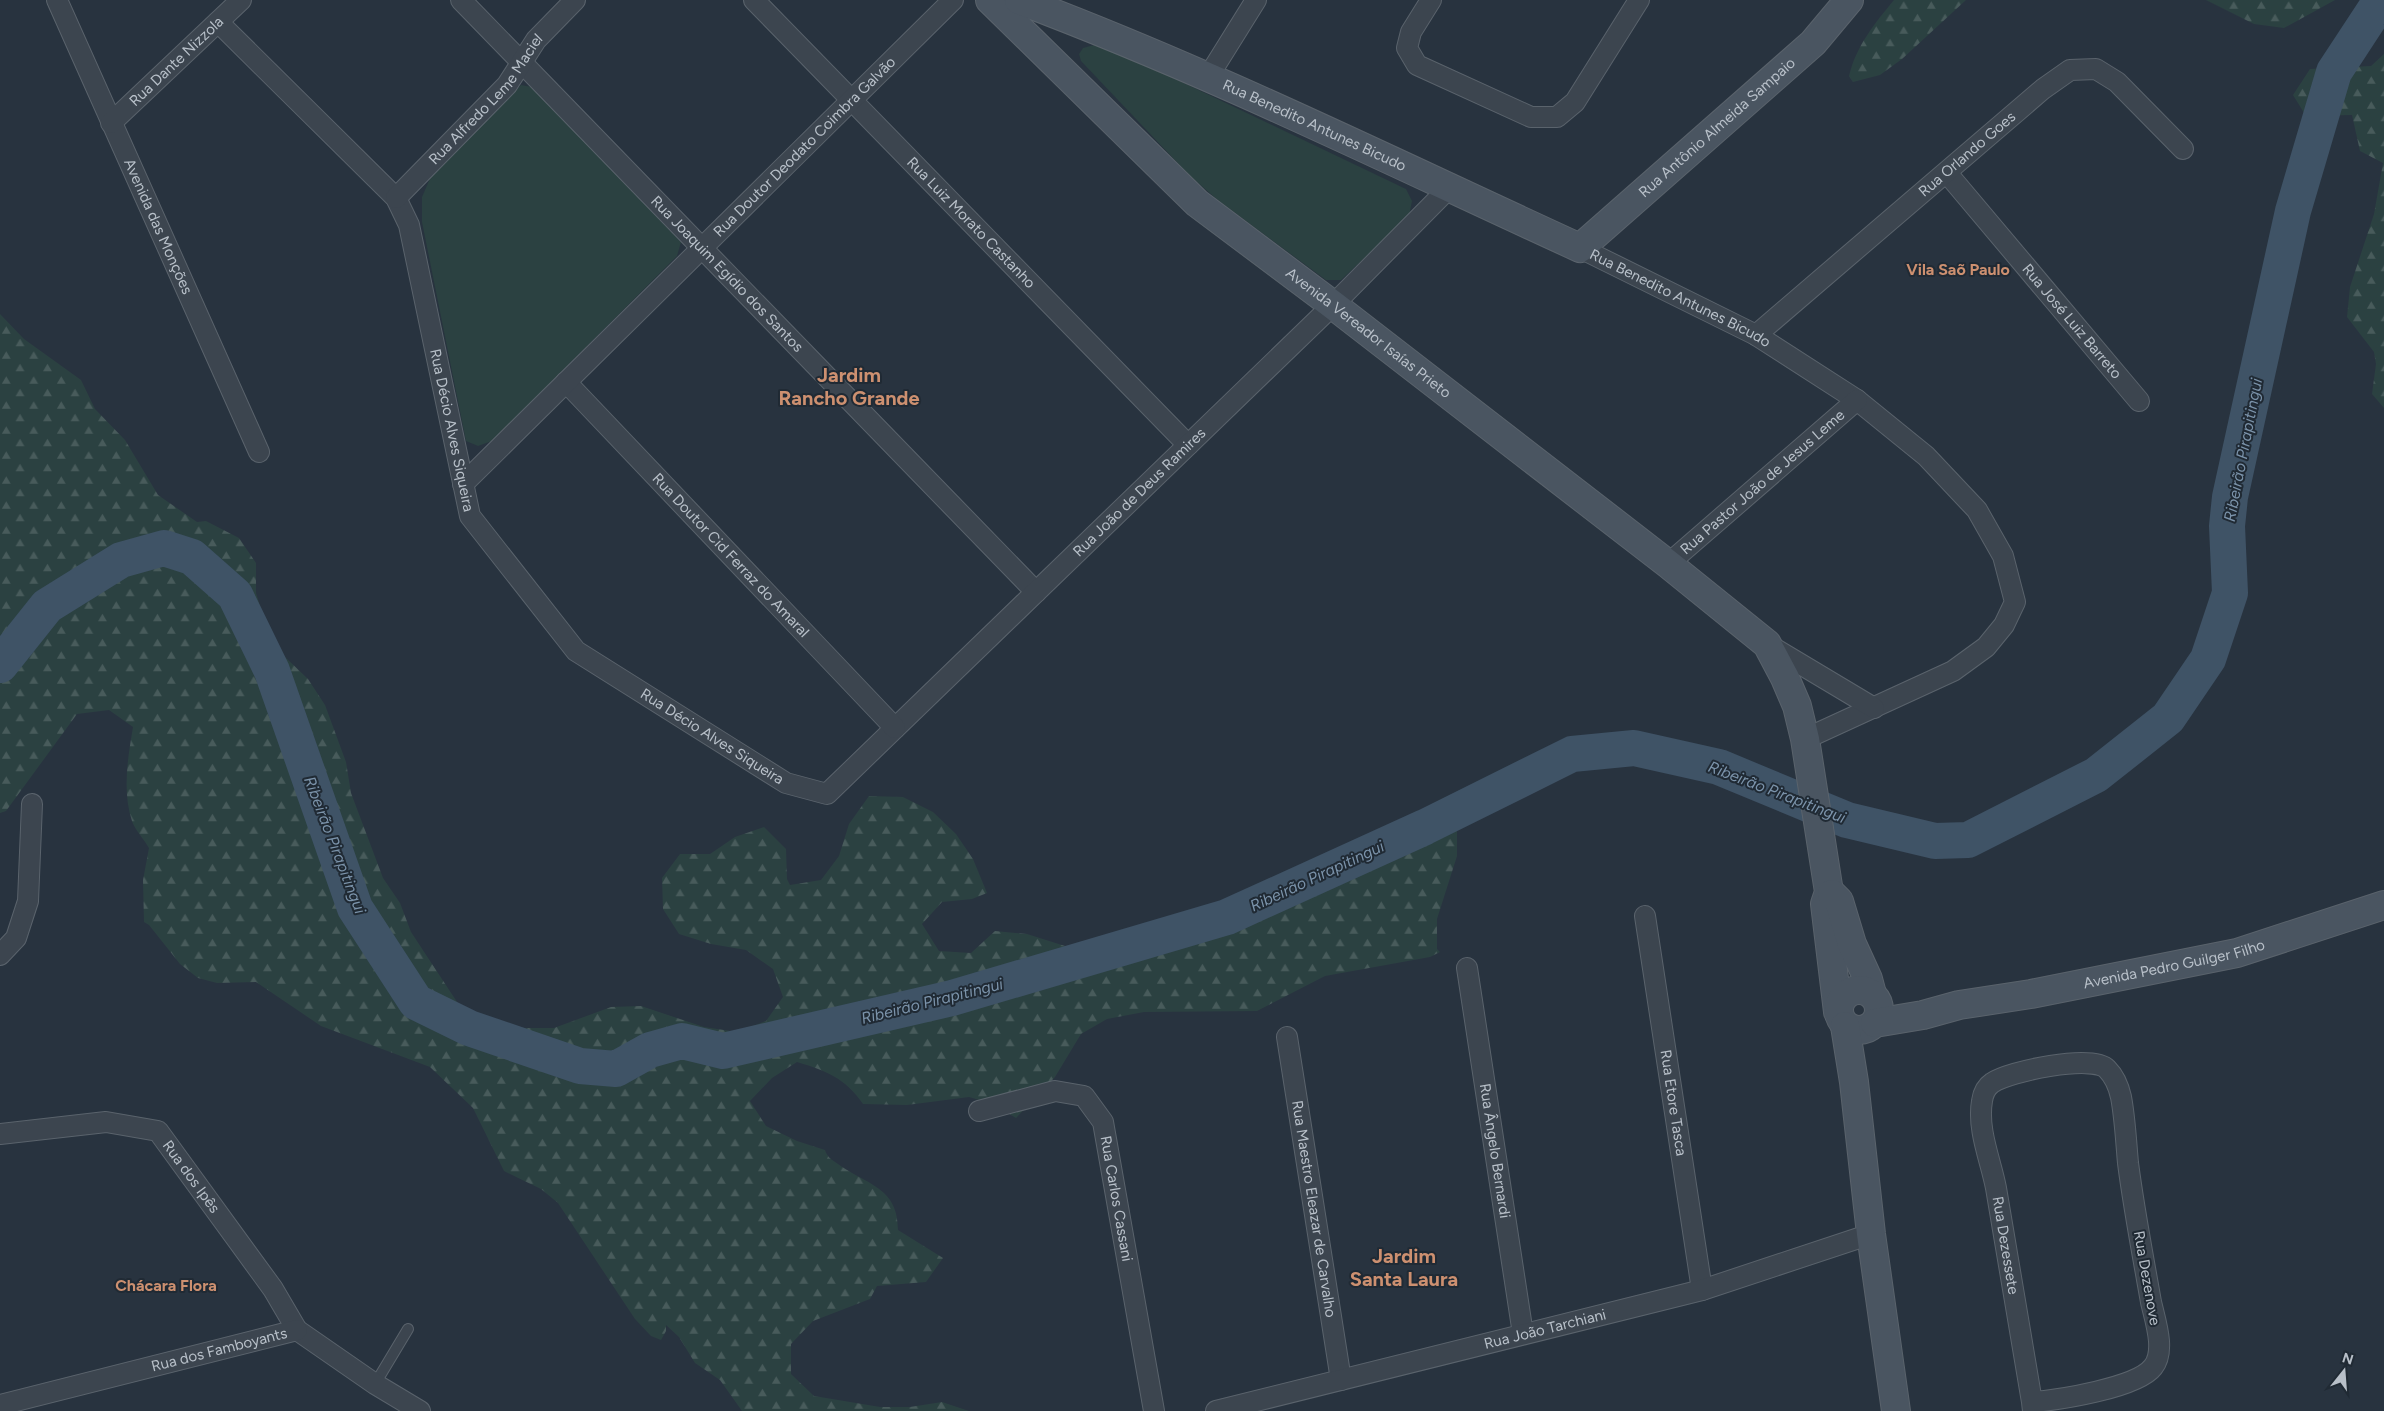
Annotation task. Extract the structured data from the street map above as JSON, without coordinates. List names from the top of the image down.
{
  "streets": {
    "main road": [
      "Rua Benedito Antunes Bicudo",
      "Rua Antônio Almeida Sampaio",
      "Avenida Vereador Isaías Prieto",
      "Avenida Pedro Guilger Filho"
    ],
    "street": [
      "Rua Dante Nizzola",
      "Rua Alfredo Leme Maciel",
      "Rua Doutor Deodato Coimbra Galvão",
      "Rua Orlando Goes",
      "Rua Luiz Morato Castanho",
      "Avenida das Monções",
      "Rua Joaquim Egídio dos Santos",
      "Rua José Luiz Barreto",
      "Rua Décio Alves Siqueira",
      "Rua Pastor João de Jesus Leme",
      "Rua João de Deus Ramires",
      "Rua Doutor Cid Ferraz do Amaral",
      "Rua Etore Tasca",
      "Rua Ângelo Bernardi",
      "Rua dos Ipês",
      "Rua Carlos Cassani",
      "Rua Maestro Eleazar de Carvalho",
      "Rua Dezessete",
      "Rua Dezenove",
      "Rua João Tarchiani",
      "Rua dos Famboyants"
    ]
  },
  "crossings": [
    ["Rua Dante Nizzola", "Avenida das Monções"],
    ["Rua Dante Nizzola", "Rua Décio Alves Siqueira"],
    ["Rua Alfredo Leme Maciel", "Rua Joaquim Egídio dos Santos"],
    ["Rua Alfredo Leme Maciel", "Rua Décio Alves Siqueira"],
    ["Rua Benedito Antunes Bicudo", "Rua Antônio Almeida Sampaio"],
    ["Rua Benedito Antunes Bicudo", "Rua Orlando Goes"],
    ["Rua Benedito Antunes Bicudo", "Avenida Vereador Isaías Prieto"],
    ["Rua Benedito Antunes Bicudo", "Rua Pastor João de Jesus Leme"],
    ["Rua Benedito Antunes Bicudo", "Rua João de Deus Ramires"],
    ["Rua Doutor Deodato Coimbra Galvão", "Rua Luiz Morato Castanho"],
    ["Rua Doutor Deodato Coimbra Galvão", "Rua Joaquim Egídio dos Santos"],
    ["Rua Doutor Deodato Coimbra Galvão", "Rua Décio Alves Siqueira"],
    ["Rua Doutor Deodato Coimbra Galvão", "Rua Doutor Cid Ferraz do Amaral"],
    ["Rua Orlando Goes", "Rua José Luiz Barreto"],
    ["Rua Luiz Morato Castanho", "Rua João de Deus Ramires"],
    ["Rua Joaquim Egídio dos Santos", "Rua João de Deus Ramires"],
    ["Avenida Vereador Isaías Prieto", "Rua Pastor João de Jesus Leme"],
    ["Avenida Vereador Isaías Prieto", "Rua João de Deus Ramires"],
    ["Avenida Vereador Isaías Prieto", "Avenida Pedro Guilger Filho"],
    ["Rua Décio Alves Siqueira", "Rua João de Deus Ramires"],
    ["Rua João de Deus Ramires", "Rua Doutor Cid Ferraz do Amaral"],
    ["Rua Etore Tasca", "Rua João Tarchiani"],
    ["Rua Ângelo Bernardi", "Rua João Tarchiani"],
    ["Rua dos Ipês", "Rua dos Famboyants"],
    ["Rua Maestro Eleazar de Carvalho", "Rua João Tarchiani"],
    ["Rua Dezessete", "Rua Dezenove"]
  ],
  "districts": [
    "Vila Saõ Paulo",
    "Jardim Rancho Grande",
    "Jardim Santa Laura",
    "Chácara Flora"
  ],
  "water": ["Ribeirão Pirapitingui"],
  "north": "top"
}
